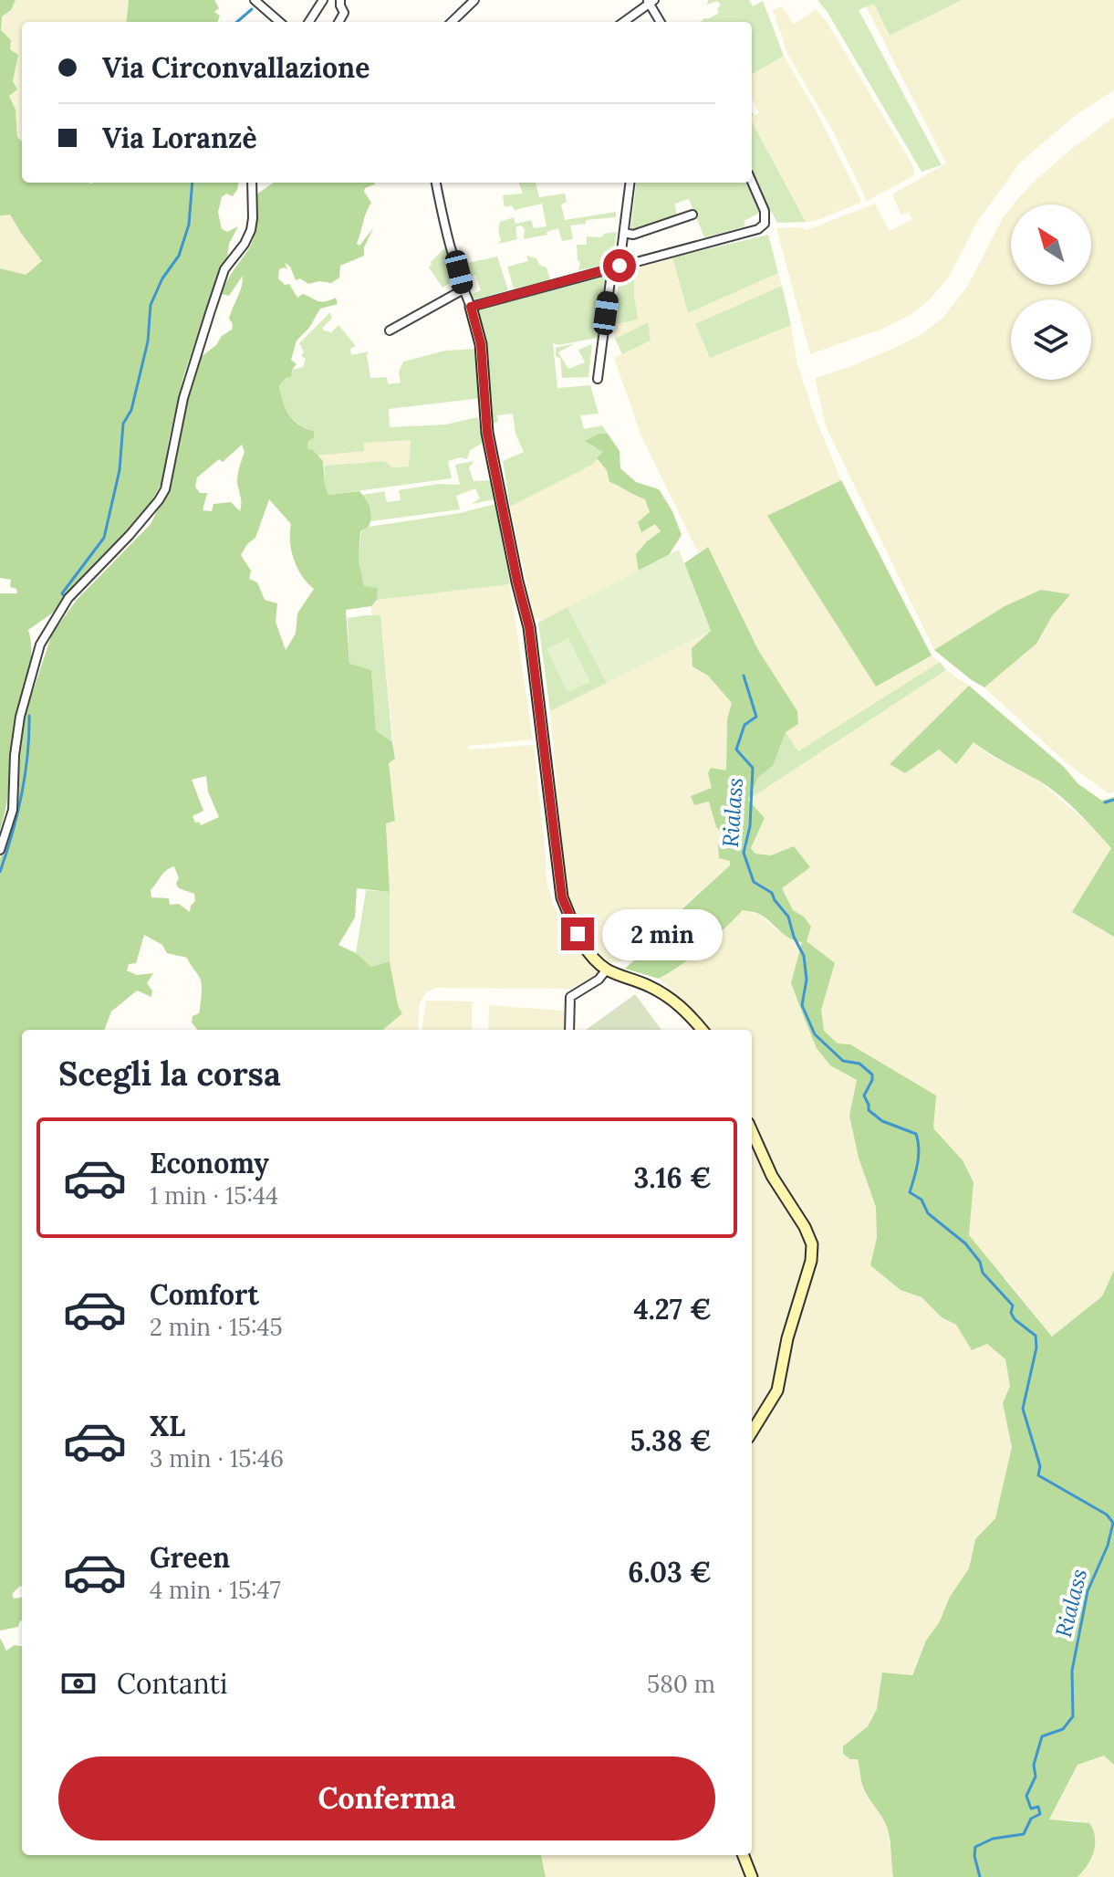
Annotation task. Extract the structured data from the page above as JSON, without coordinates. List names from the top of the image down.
{
  "water": ["Rialass"],
  "north": "top left",
  "page": {
    "banner": ["Via Circonvallazione", "Via Loranzè"],
    "bubble": "2 min",
    "heading": "Scegli la corsa",
    "list": [
      {
        "name": "Economy",
        "note": "1 min · 15:44",
        "value": "3.16 €"
      },
      {
        "name": "Comfort",
        "note": "2 min · 15:45",
        "value": "4.27 €"
      },
      {
        "name": "XL",
        "note": "3 min · 15:46",
        "value": "5.38 €"
      },
      {
        "name": "Green",
        "note": "4 min · 15:47",
        "value": "6.03 €"
      }
    ],
    "pay": ["Contanti", "580 m"],
    "buttons": "Conferma"
  }
}
